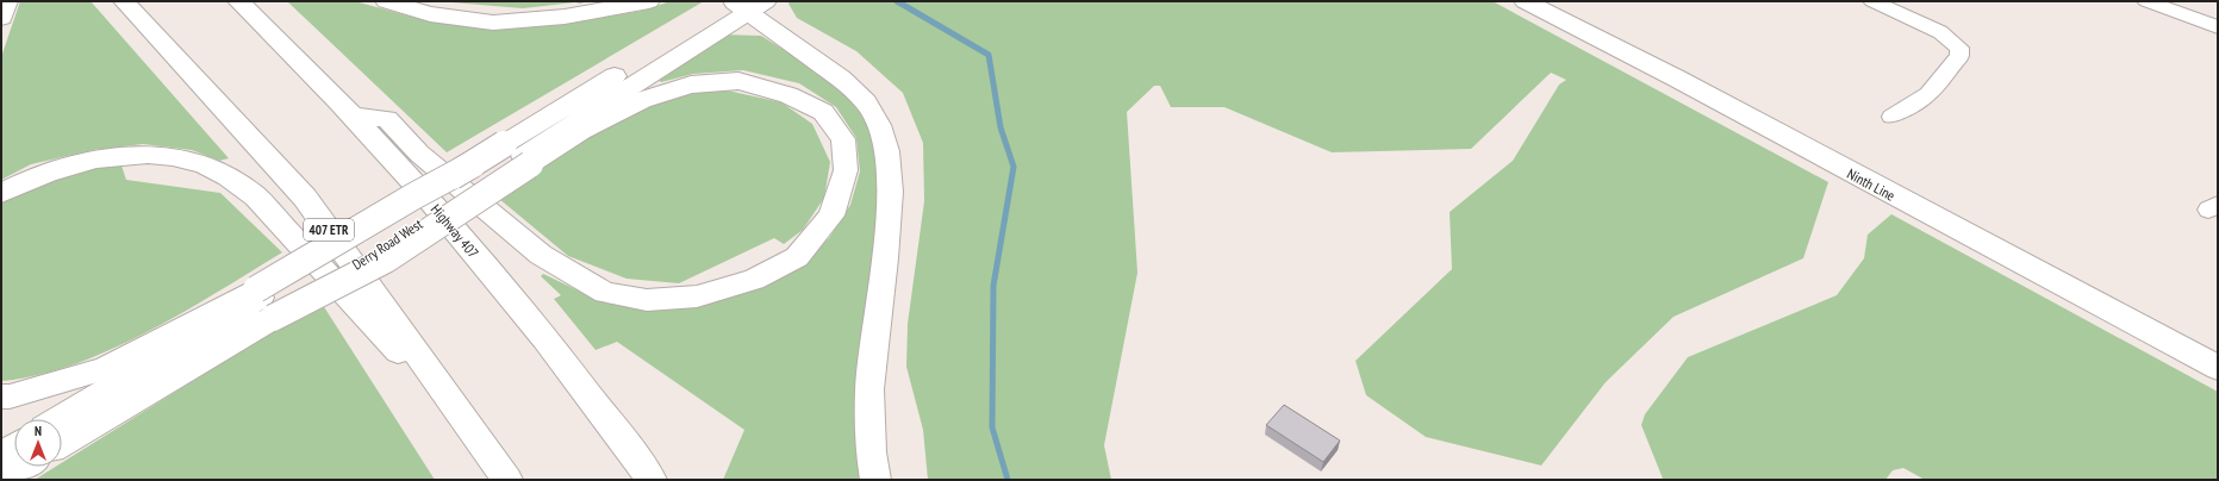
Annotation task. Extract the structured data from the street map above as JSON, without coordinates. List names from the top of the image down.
{
  "streets": {
    "main road": ["Ninth Line", "407 ETR", "Highway 407"]
  },
  "north": "top"
}
